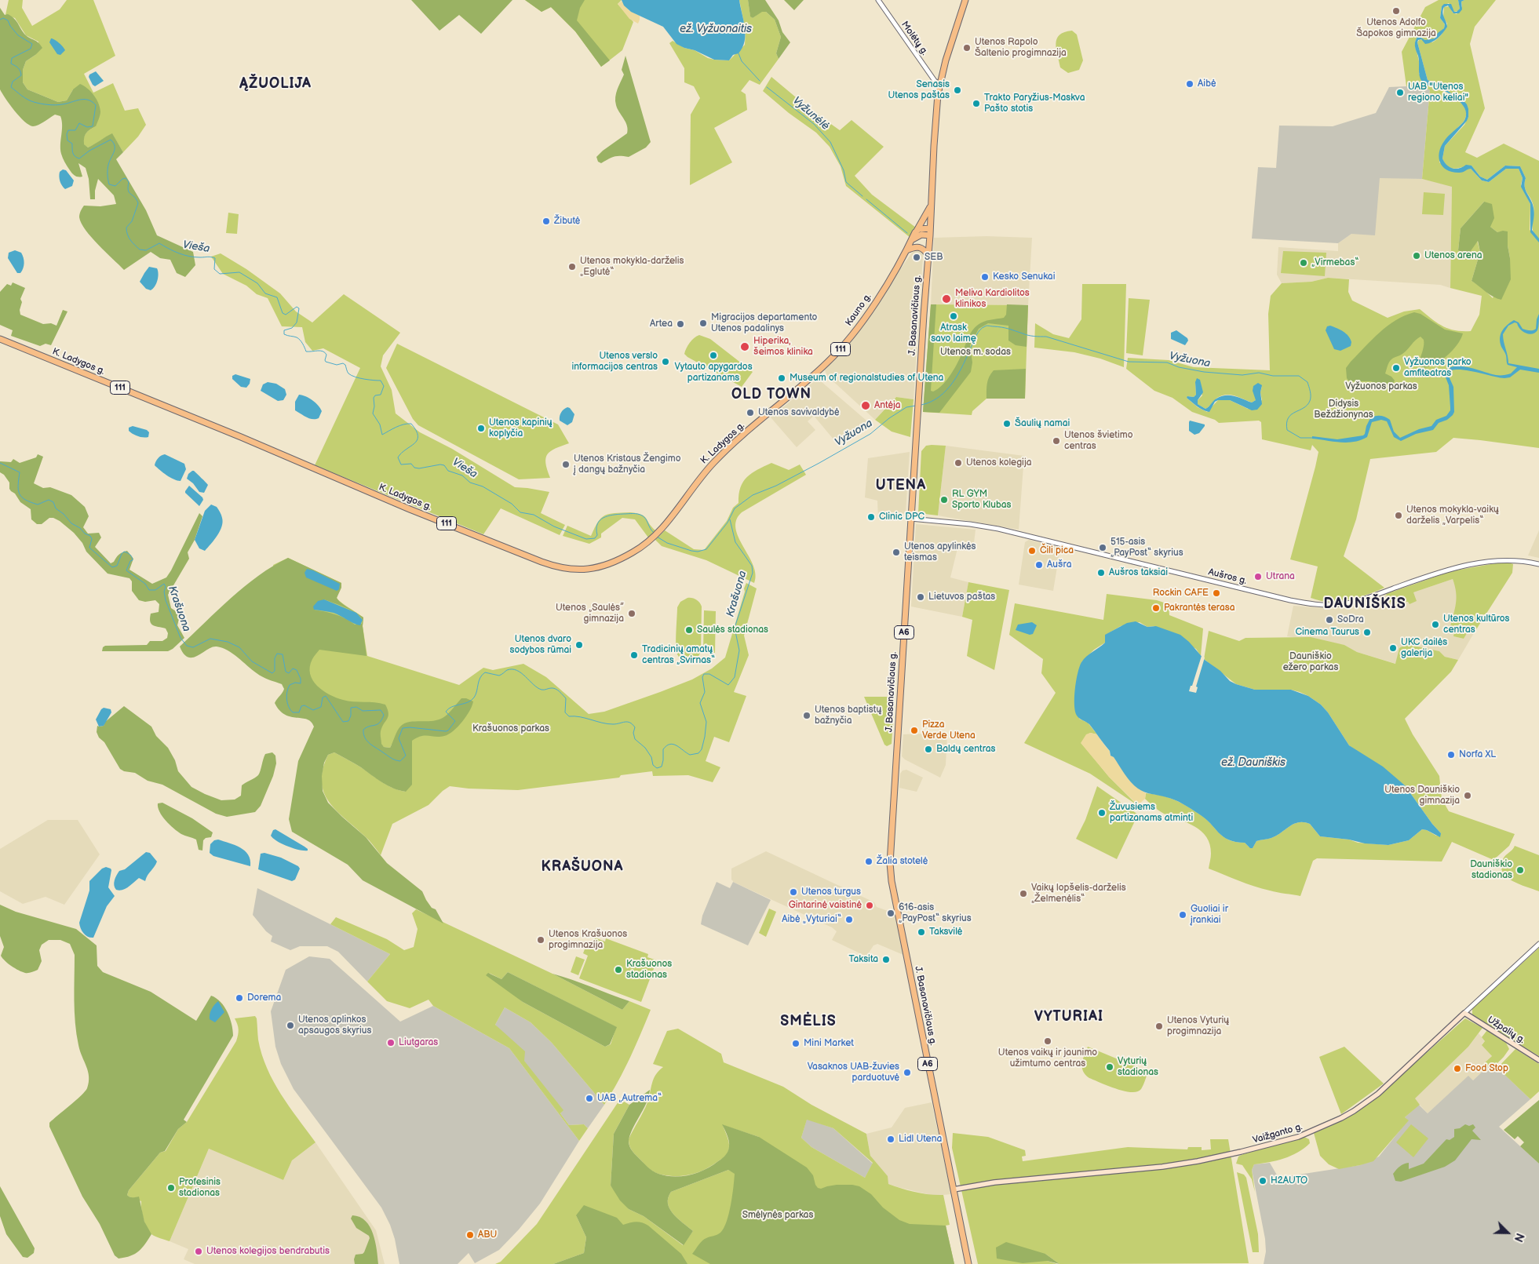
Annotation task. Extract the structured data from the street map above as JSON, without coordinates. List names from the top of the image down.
{
  "streets": {
    "main road": [
      "Kauno g.",
      "J. Basanavičiaus g.",
      "111",
      "K. Ladygos g.",
      "A6",
      "Užpalių g.",
      "Vaižganto g."
    ],
    "street": ["Molėtų g.", "Aušros g."]
  },
  "crossings": [
    ["Molėtų g.", "J. Basanavičiaus g."],
    ["Kauno g.", "J. Basanavičiaus g."],
    ["Kauno g.", "K. Ladygos g."],
    ["J. Basanavičiaus g.", "Aušros g."],
    ["J. Basanavičiaus g.", "Vaižganto g."],
    ["Užpalių g.", "Vaižganto g."]
  ],
  "districts": [
    "ĄŽUOLIJA",
    "OLD TOWN",
    "UTENA",
    "DAUNIŠKIS",
    "KRAŠUONA",
    "VYTURIAI",
    "SMĖLIS"
  ],
  "water": [
    "ež. Vyžuonaitis",
    "Vyžunėlė",
    "Vieša",
    "Vyžuona",
    "Krašuona",
    "ež. Dauniškis"
  ],
  "parks": [
    "Utenos m. sodas",
    "Vyžuonos parkas",
    "Didysis Beždžionynas",
    "Dauniškio ežero parkas",
    "Krašuonos parkas",
    "Smėlynės parkas"
  ],
  "places": [
    "Utenos Adolfo Šapokos gimnazija",
    "Utenos Rapolo Šaltenio progimnazija",
    "Aibė",
    "Senasis Utenos paštas",
    "UAB \"Utenos regiono keliai\"",
    "Trakto Paryžius-Maskva Pašto stotis",
    "Žibutė",
    "Utenos arena",
    "SEB",
    "„Virmebas“",
    "Utenos mokykla-darželis „Eglutė“",
    "Kesko Senukai",
    "Meliva Kardiolitos klinikos",
    "Atrask savo laimę",
    "Migracijos departamento Utenos padalinys",
    "Artea",
    "Hiperika, šeimos klinika",
    "Vytauto apygardos partizanams",
    "Utenos verslo informacijos centras",
    "Vyžuonos parko amfiteatras",
    "Museum of regionalstudies of Utena",
    "Antėja",
    "Utenos savivaldybė",
    "Šaulių namai",
    "Utenos kapinių koplyčia",
    "Utenos švietimo centras",
    "Utenos kolegija",
    "Utenos Kristaus Žengimo į dangų bažnyčia",
    "RL GYM Sporto Klubas",
    "Utenos mokykla-vaikų darželis „Varpelis“",
    "Clinic DPC",
    "515-asis „PayPost“ skyrius",
    "Čili pica",
    "Utenos apylinkės teismas",
    "Aušra",
    "Aušros taksiai",
    "Utrana",
    "Rockin CAFE",
    "Lietuvos paštas",
    "Pakrantės terasa",
    "Utenos „Saulės” gimnazija",
    "SoDra",
    "Utenos kultūros centras",
    "Saulės stadionas",
    "Cinema Taurus",
    "Utenos dvaro sodybos rūmai",
    "UKC dailės galerija",
    "Tradicinių amatų centras „Svirnas“",
    "Utenos baptistų bažnyčia",
    "Pizza Verde Utena",
    "Baldų centras",
    "Norfa XL",
    "Utenos Dauniškio gimnazija",
    "Žuvusiems partizanams atminti",
    "Žalia stotelė",
    "Dauniškio stadionas",
    "Utenos turgus",
    "Vaikų lopšelis-darželis „Želmenėlis“",
    "Gintarinė vaistinė",
    "616-asis „PayPost“ skyrius",
    "Guoliai ir įrankiai",
    "Aibė „Vyturiai“",
    "Taksvilė",
    "Utenos Krašuonos progimnazija",
    "Taksita",
    "Krašuonos stadionas",
    "Dorema",
    "Utenos aplinkos apsaugos skyrius",
    "Utenos Vyturių progimnazija",
    "Utenos vaikų ir jaunimo užimtumo centras",
    "Liutgaras",
    "Mini Market",
    "Vyturių stadionas",
    "Food Stop",
    "Vasaknos UAB-žuvies parduotuvė",
    "UAB „Autrema“",
    "Lidl Utena",
    "H2AUTO",
    "Profesinis stadionas",
    "ABU",
    "Utenos kolegijos bendrabutis"
  ],
  "north": "bottom right"
}
